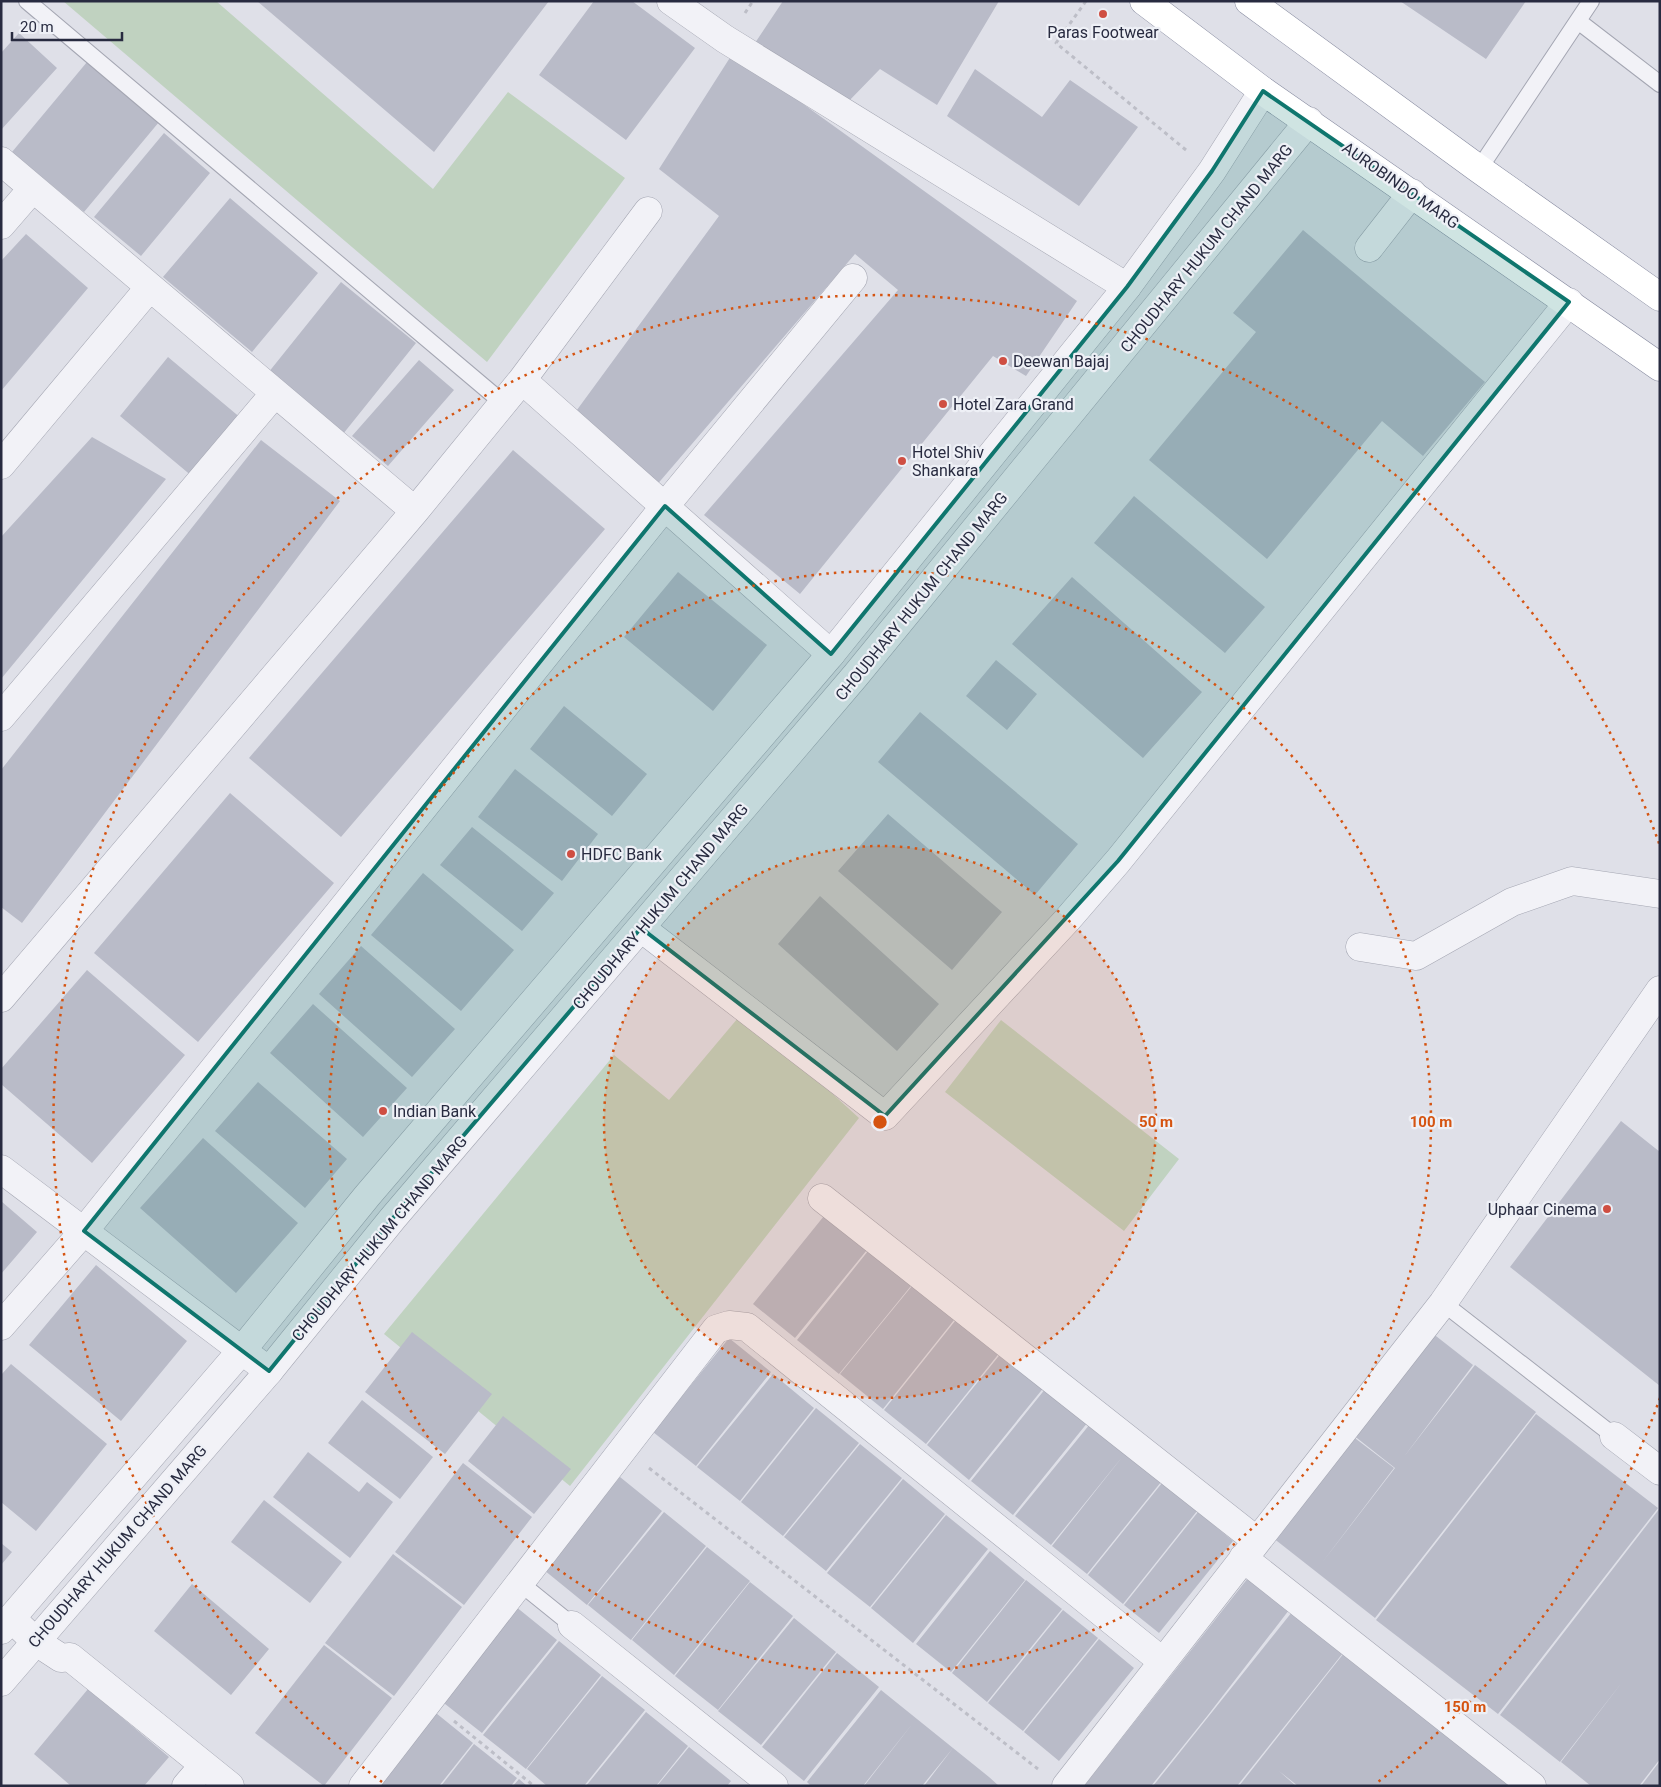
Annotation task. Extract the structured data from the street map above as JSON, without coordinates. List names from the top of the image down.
{
  "streets": {
    "highway": ["AUROBINDO MARG"],
    "street": ["CHOUDHARY HUKUM CHAND MARG"]
  },
  "crossings": [
    ["AUROBINDO MARG", "CHOUDHARY HUKUM CHAND MARG"]
  ],
  "places": [
    "Paras Footwear",
    "Deewan Bajaj",
    "Hotel Zara Grand",
    "Hotel Shiv Shankara",
    "HDFC Bank",
    "Indian Bank",
    "Uphaar Cinema"
  ],
  "scale_bar": "20 m",
  "rings": ["50 m", "100 m", "150 m"]
}
